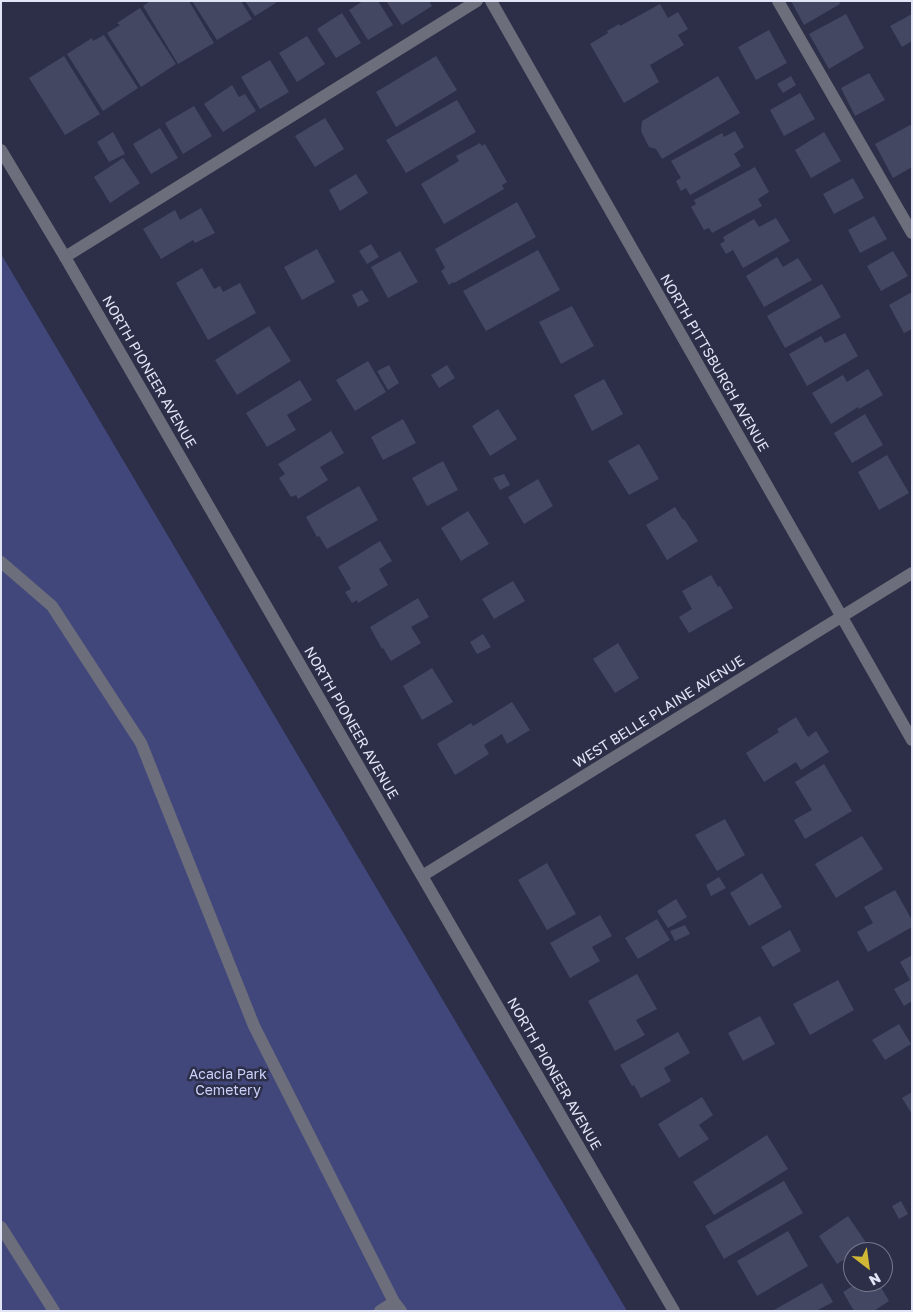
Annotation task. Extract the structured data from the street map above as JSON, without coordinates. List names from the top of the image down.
{
  "streets": {
    "street": ["NORTH PITTSBURGH AVENUE", "NORTH PIONEER AVENUE", "WEST BELLE PLAINE AVENUE"]
  },
  "crossings": [
    ["NORTH PITTSBURGH AVENUE", "WEST BELLE PLAINE AVENUE"],
    ["NORTH PIONEER AVENUE", "WEST BELLE PLAINE AVENUE"]
  ],
  "parks": ["Acacia Park Cemetery"],
  "north": "bottom right"
}
